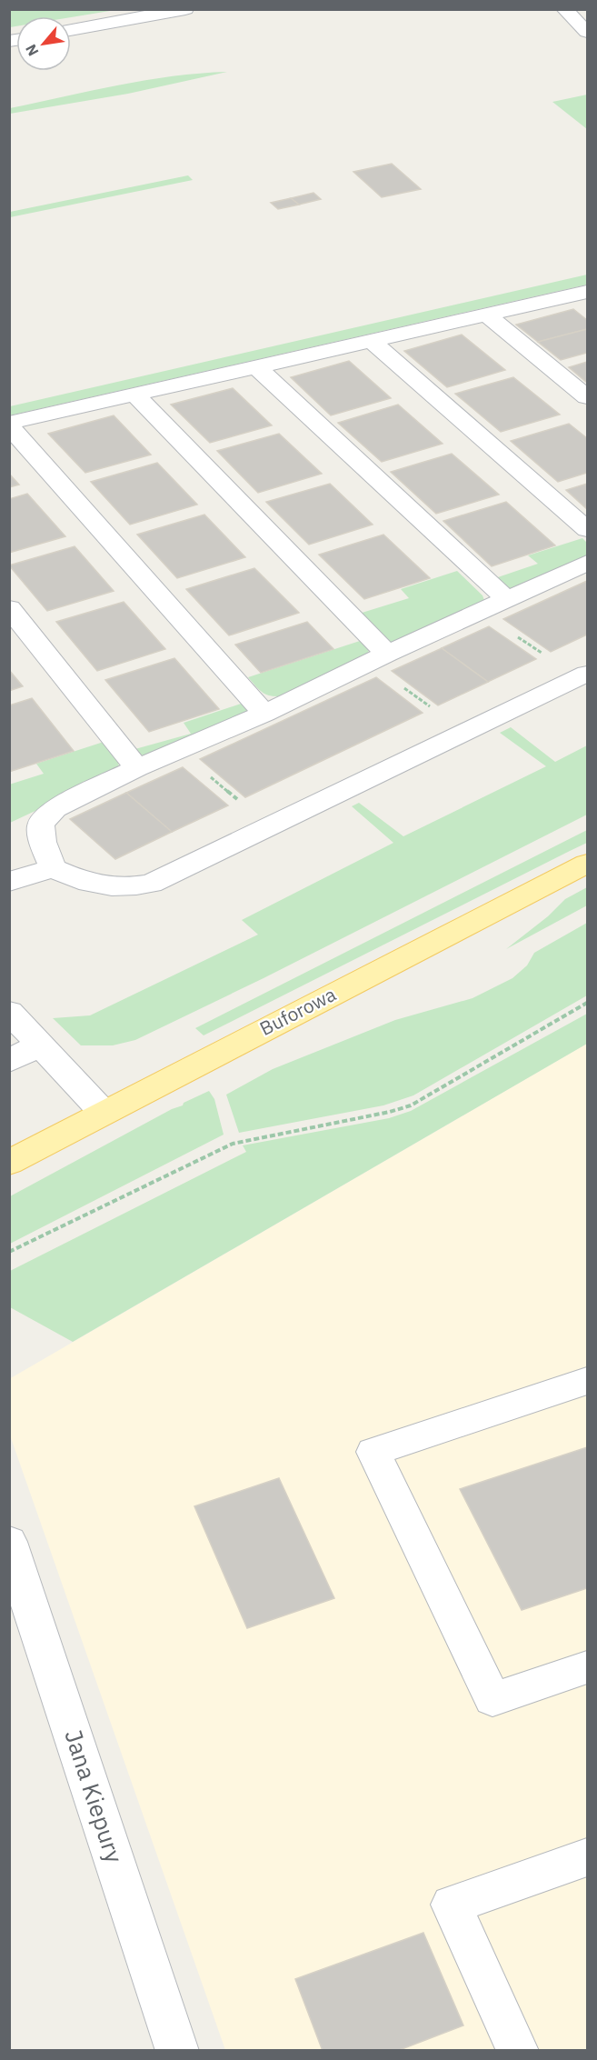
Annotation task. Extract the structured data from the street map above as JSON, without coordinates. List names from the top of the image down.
{
  "streets": {
    "main road": ["Buforowa"],
    "street": ["Jana Kiepury"]
  },
  "north": "bottom left"
}
